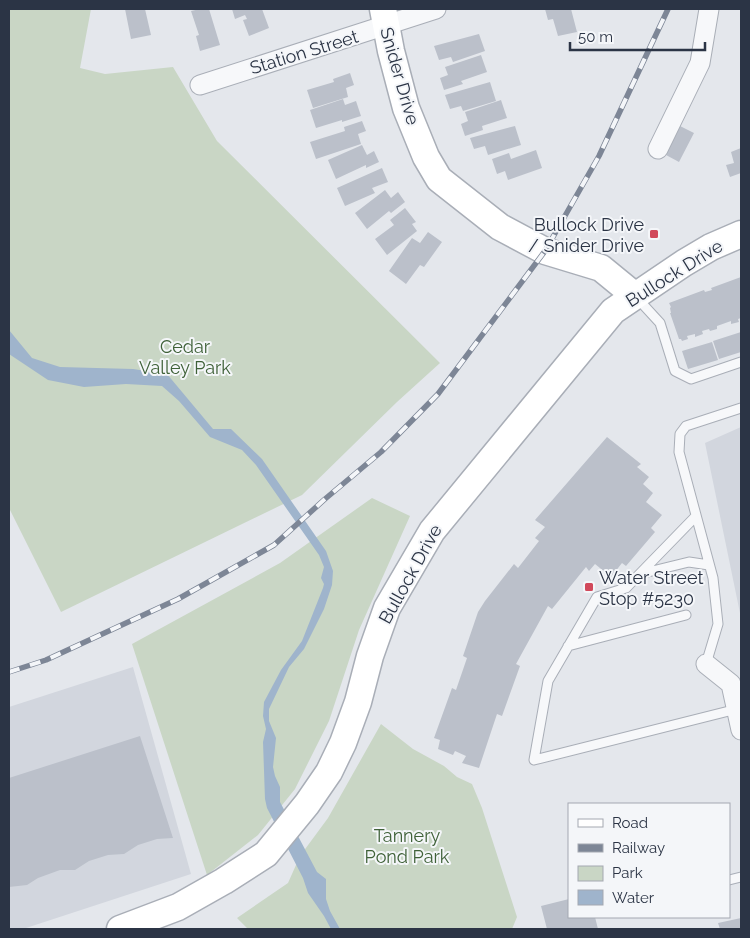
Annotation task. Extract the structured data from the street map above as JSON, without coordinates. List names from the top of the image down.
{
  "streets": {
    "street": ["Station Street", "Snider Drive", "Bullock Drive"]
  },
  "crossings": [
    ["Station Street", "Snider Drive"],
    ["Snider Drive", "Bullock Drive"]
  ],
  "parks": ["Cedar Valley Park", "Tannery Pond Park"],
  "places": {
    "transit": ["Bullock Drive / Snider Drive", "Water Street Stop #5230"]
  },
  "legend": [
    "Road",
    "Railway",
    "Park",
    "Water"
  ],
  "scale_bar": "50 m"
}
